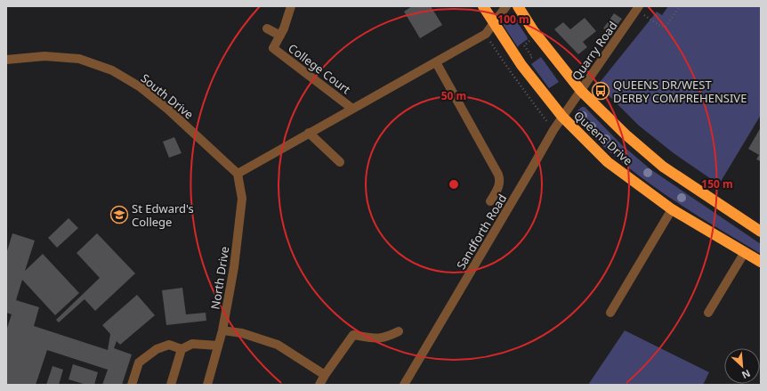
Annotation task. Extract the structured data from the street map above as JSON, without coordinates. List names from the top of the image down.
{
  "streets": {
    "highway": ["Queens Drive"],
    "street": [
      "Quarry Road",
      "College Court",
      "South Drive",
      "Sandforth Road",
      "North Drive"
    ]
  },
  "crossings": [
    ["Quarry Road", "Queens Drive"],
    ["Quarry Road", "Sandforth Road"],
    ["South Drive", "North Drive"],
    ["Queens Drive", "Sandforth Road"]
  ],
  "places": {
    "bus stop": ["QUEENS DR/WEST DERBY COMPREHENSIVE"],
    "school or university": ["St Edward's College"]
  },
  "north": "bottom right",
  "rings": ["100 m", "50 m", "150 m"]
}
